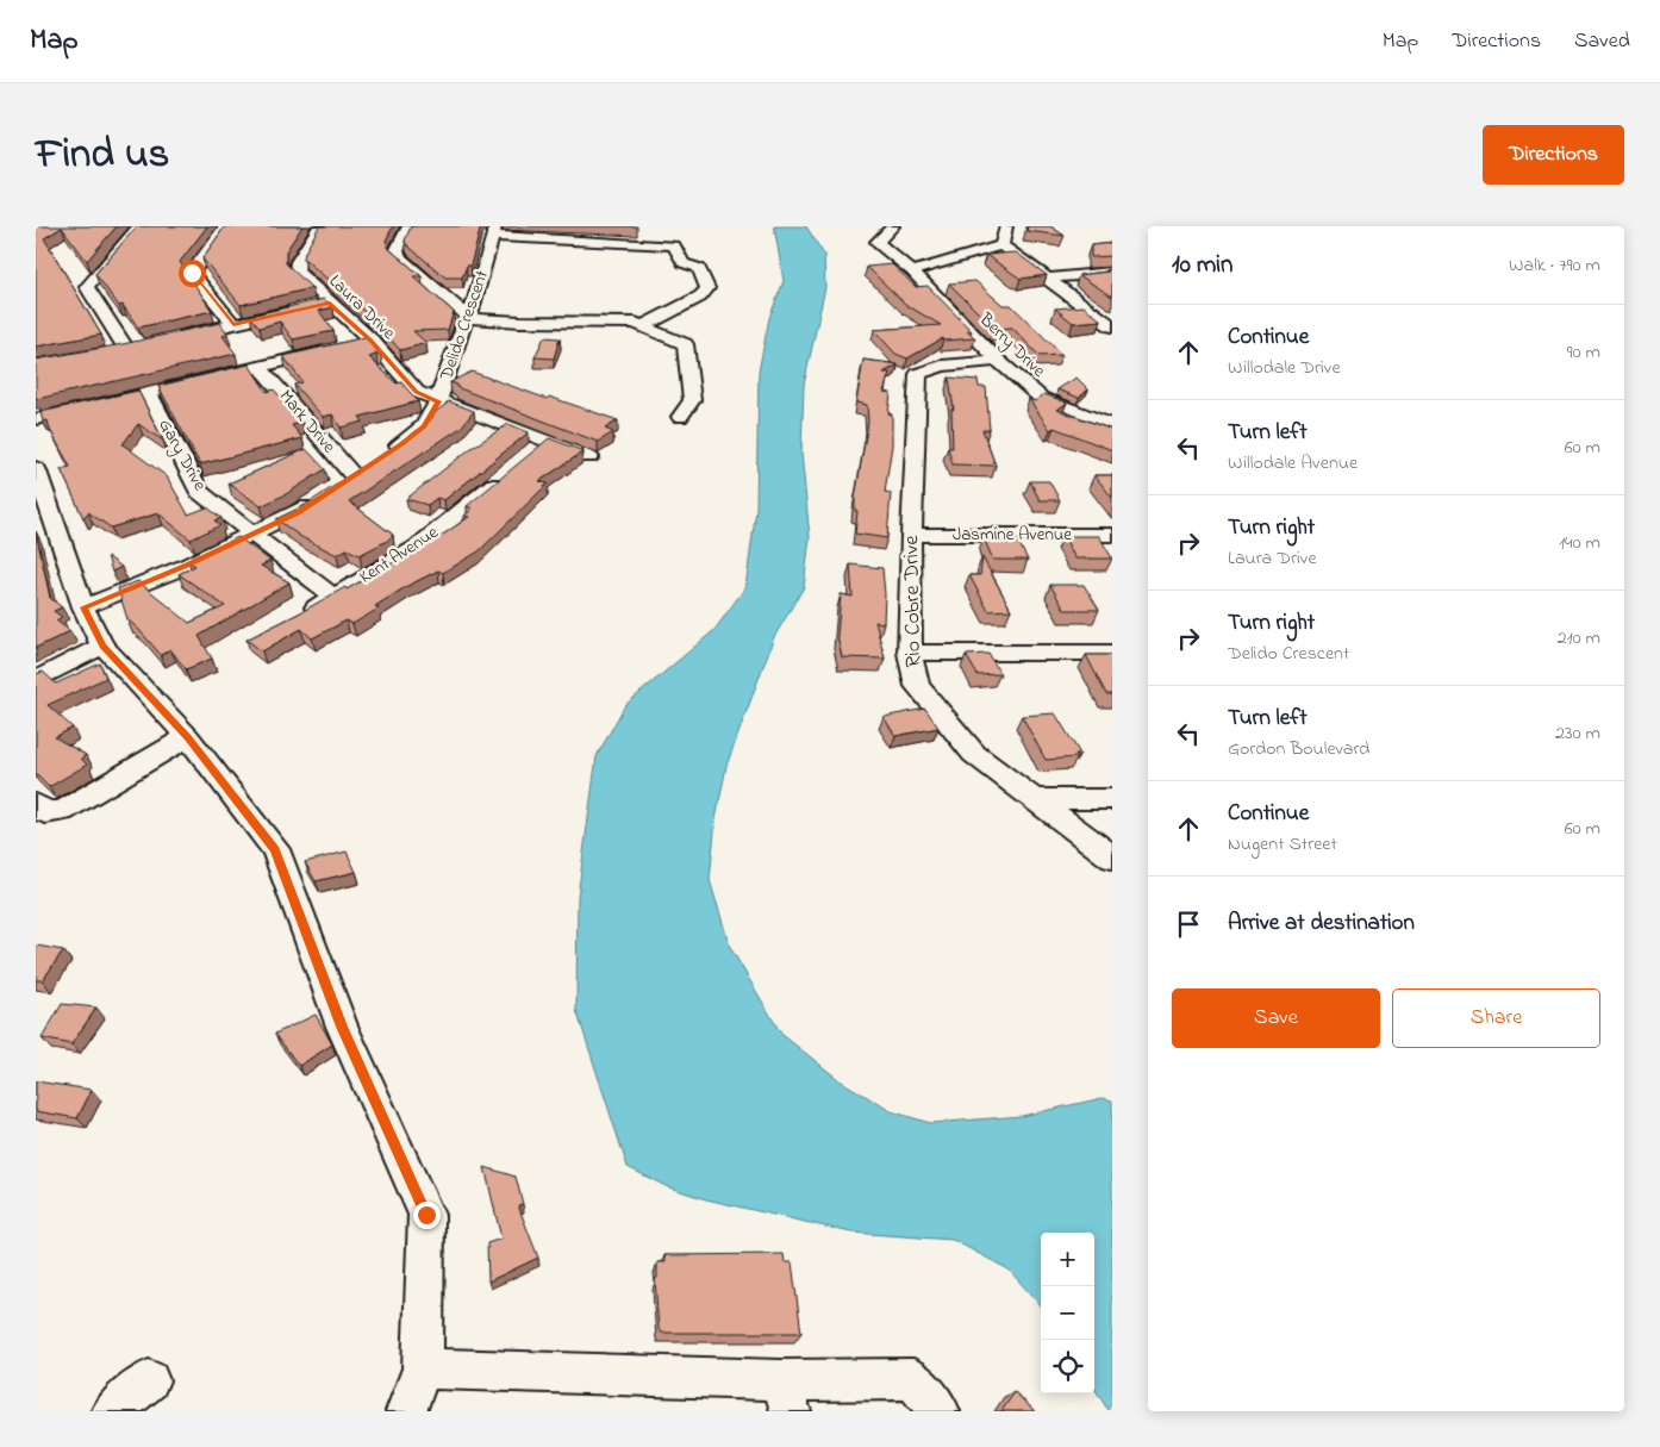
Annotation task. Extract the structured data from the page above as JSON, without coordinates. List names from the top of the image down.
{
  "streets": {
    "street": [
      "Laura Drive",
      "Delido Crescent",
      "Berry Drive",
      "Mark Drive",
      "Gary Drive",
      "Jasmine Avenue",
      "Kent Avenue",
      "Rio Cobre Drive"
    ]
  },
  "crossings": [
    ["Laura Drive", "Delido Crescent"],
    ["Delido Crescent", "Mark Drive"],
    ["Delido Crescent", "Gary Drive"],
    ["Berry Drive", "Rio Cobre Drive"],
    ["Jasmine Avenue", "Rio Cobre Drive"]
  ],
  "page": {
    "header": "Map",
    "nav": ["Map", "Directions", "Saved"],
    "title": "Find us",
    "buttons": [
      "Directions",
      ["Save", "Share"]
    ],
    "heading": ["10 min", "Walk · 790 m"],
    "list": [
      ["Continue", "Willodale Drive", "90 m"],
      ["Turn left", "Willodale Avenue", "60 m"],
      ["Turn right", "Laura Drive", "140 m"],
      ["Turn right", "Delido Crescent", "210 m"],
      ["Turn left", "Gordon Boulevard", "230 m"],
      ["Continue", "Nugent Street", "60 m"],
      "Arrive at destination"
    ],
    "map_buttons": ["+", "−"]
  }
}
